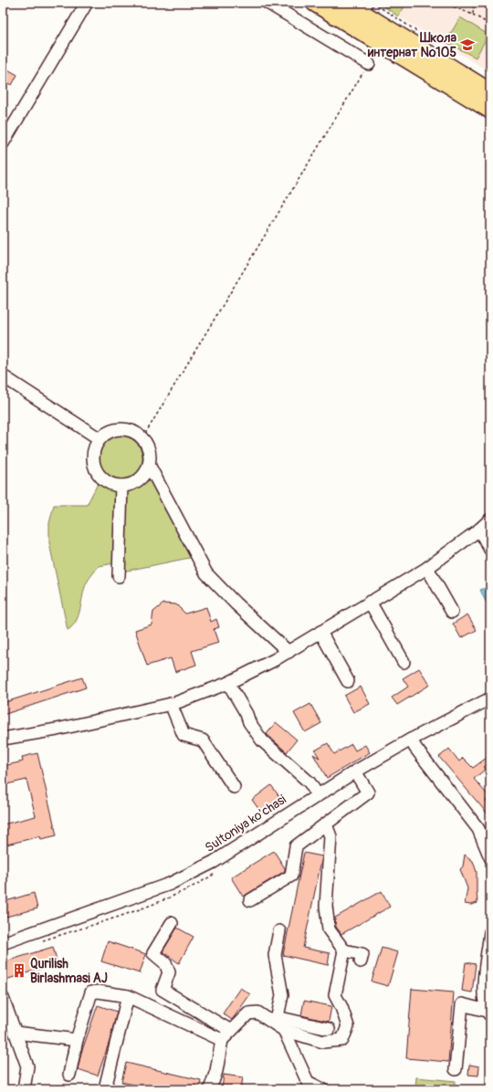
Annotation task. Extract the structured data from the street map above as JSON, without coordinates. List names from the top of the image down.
{
  "streets": {
    "street": ["Sultoniya ko'chasi"]
  },
  "places": {
    "school or university": ["Школа интернат №105"],
    "building": ["Qurilish Birlashmasi AJ"]
  }
}
